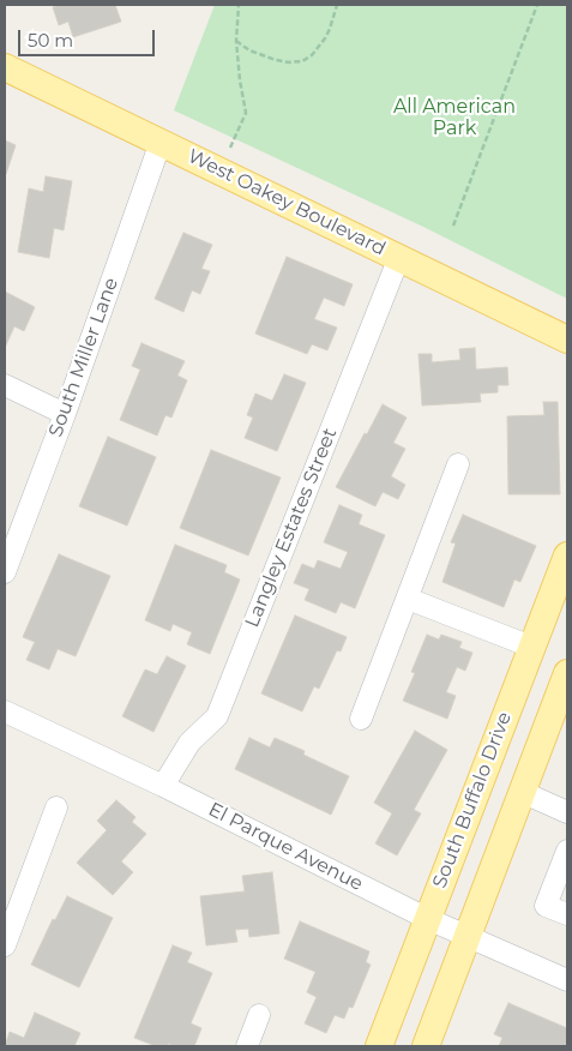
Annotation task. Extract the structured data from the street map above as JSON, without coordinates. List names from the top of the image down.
{
  "streets": {
    "main road": ["West Oakey Boulevard", "South Buffalo Drive"],
    "street": ["South Miller Lane", "Langley Estates Street", "El Parque Avenue"]
  },
  "crossings": [
    ["West Oakey Boulevard", "South Miller Lane"],
    ["West Oakey Boulevard", "Langley Estates Street"],
    ["Langley Estates Street", "El Parque Avenue"],
    ["South Buffalo Drive", "El Parque Avenue"]
  ],
  "parks": ["All American Park"],
  "scale_bar": "50 m"
}
